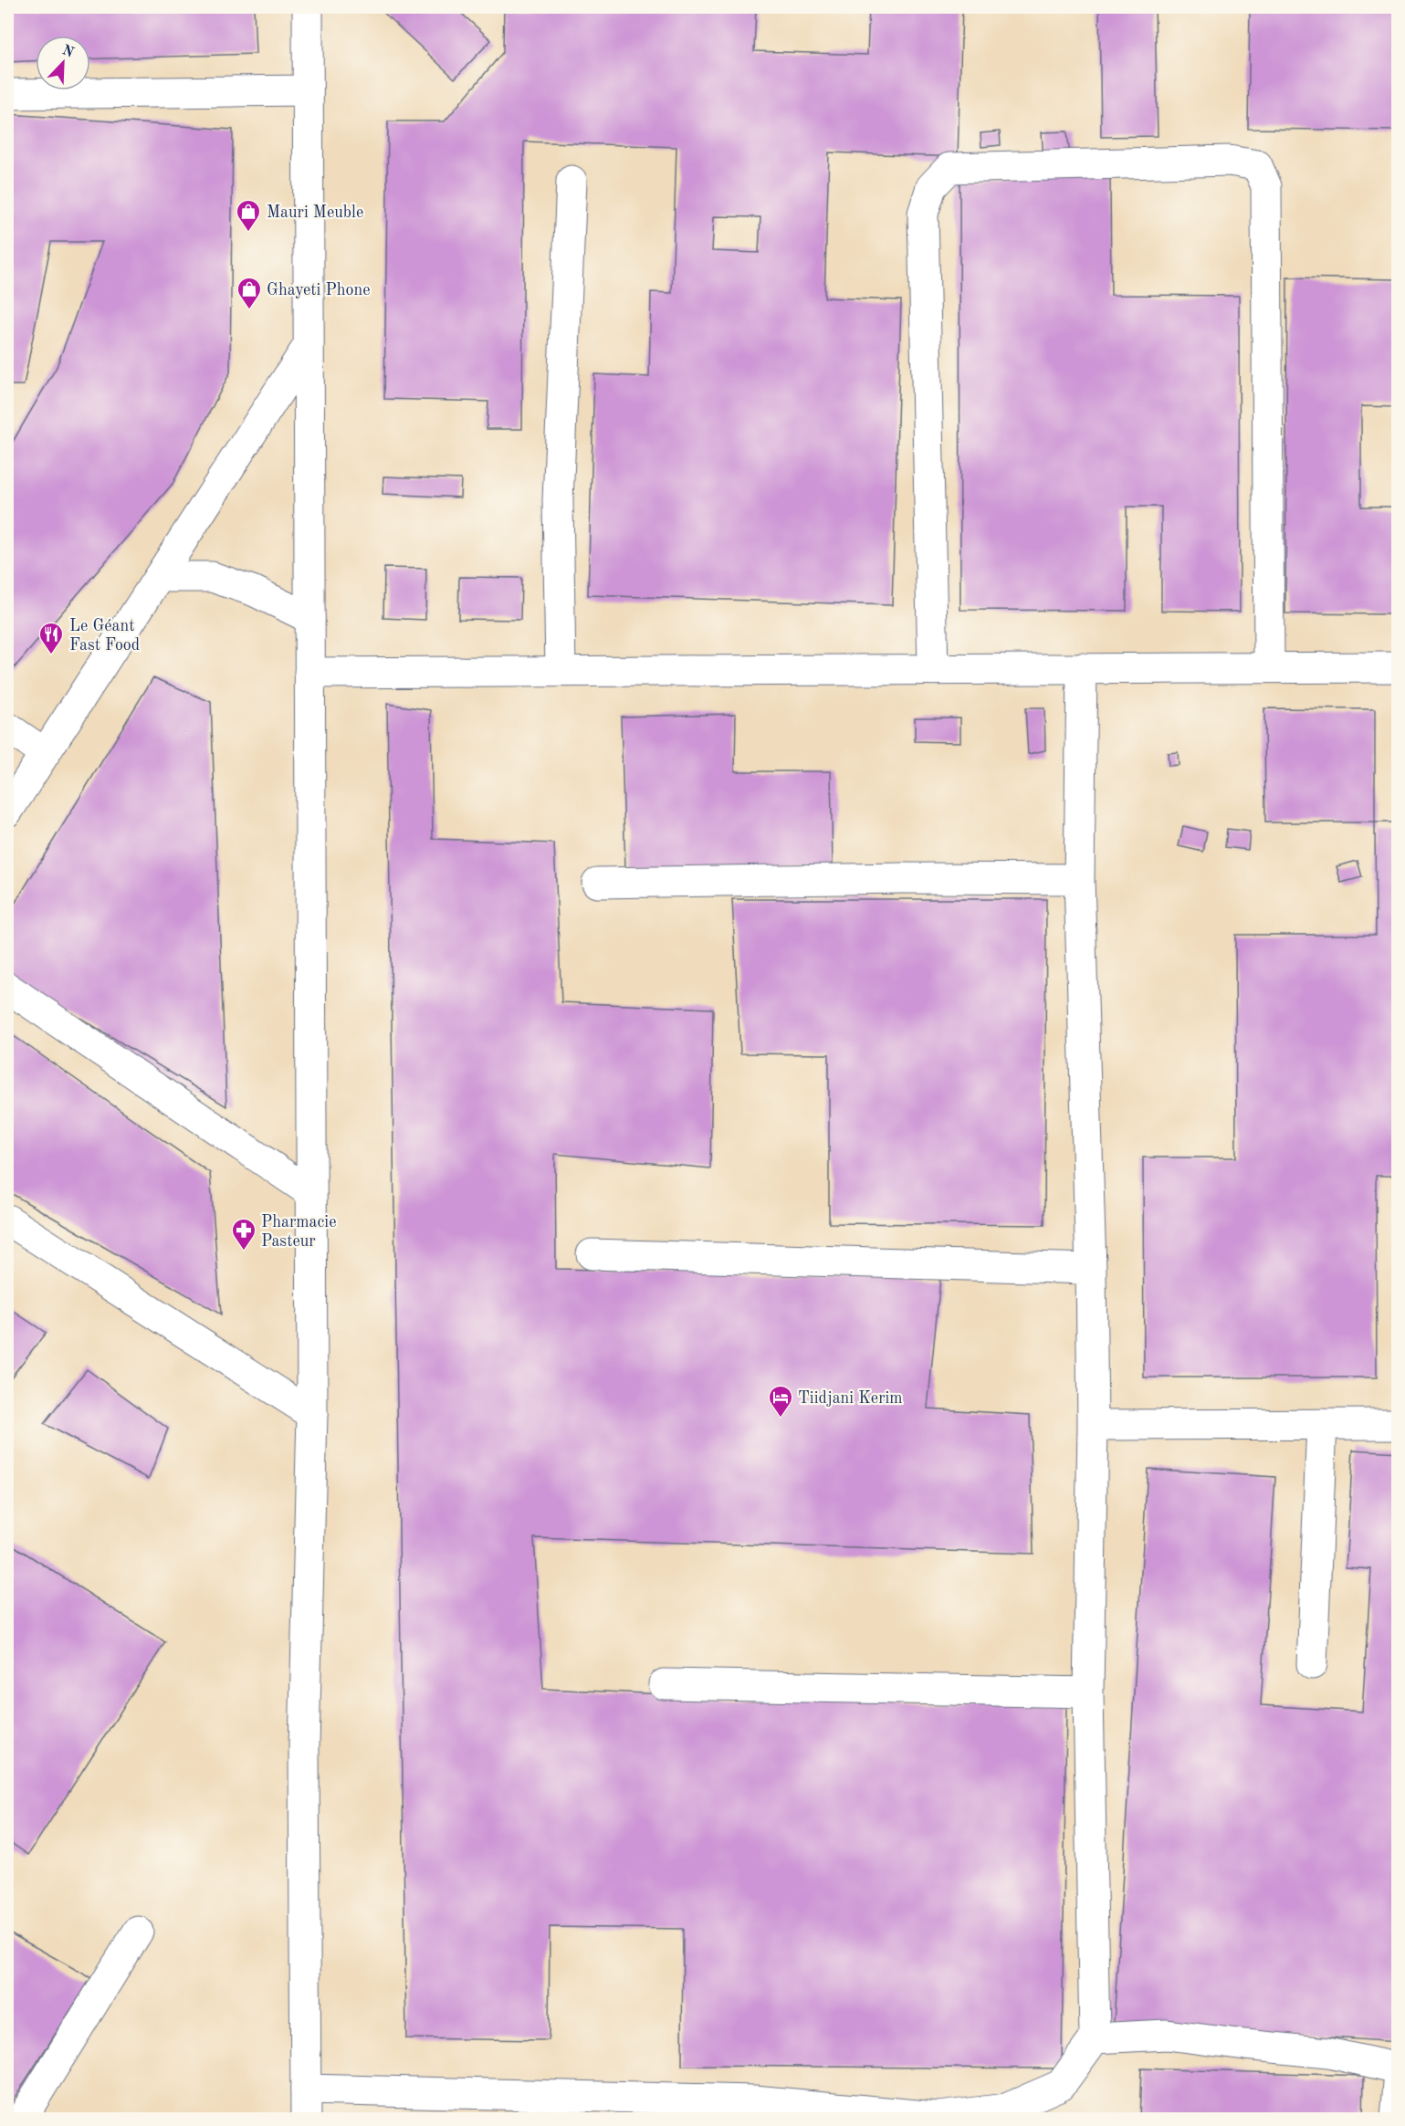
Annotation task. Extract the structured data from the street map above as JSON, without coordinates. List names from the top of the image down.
{
  "places": {
    "shop": ["Mauri Meuble", "Ghayeti Phone"],
    "restaurant": ["Le Géant Fast Food"],
    "pharmacy": ["Pharmacie Pasteur"],
    "hotel": ["Tiidjani Kerim"]
  },
  "north": "top right"
}
